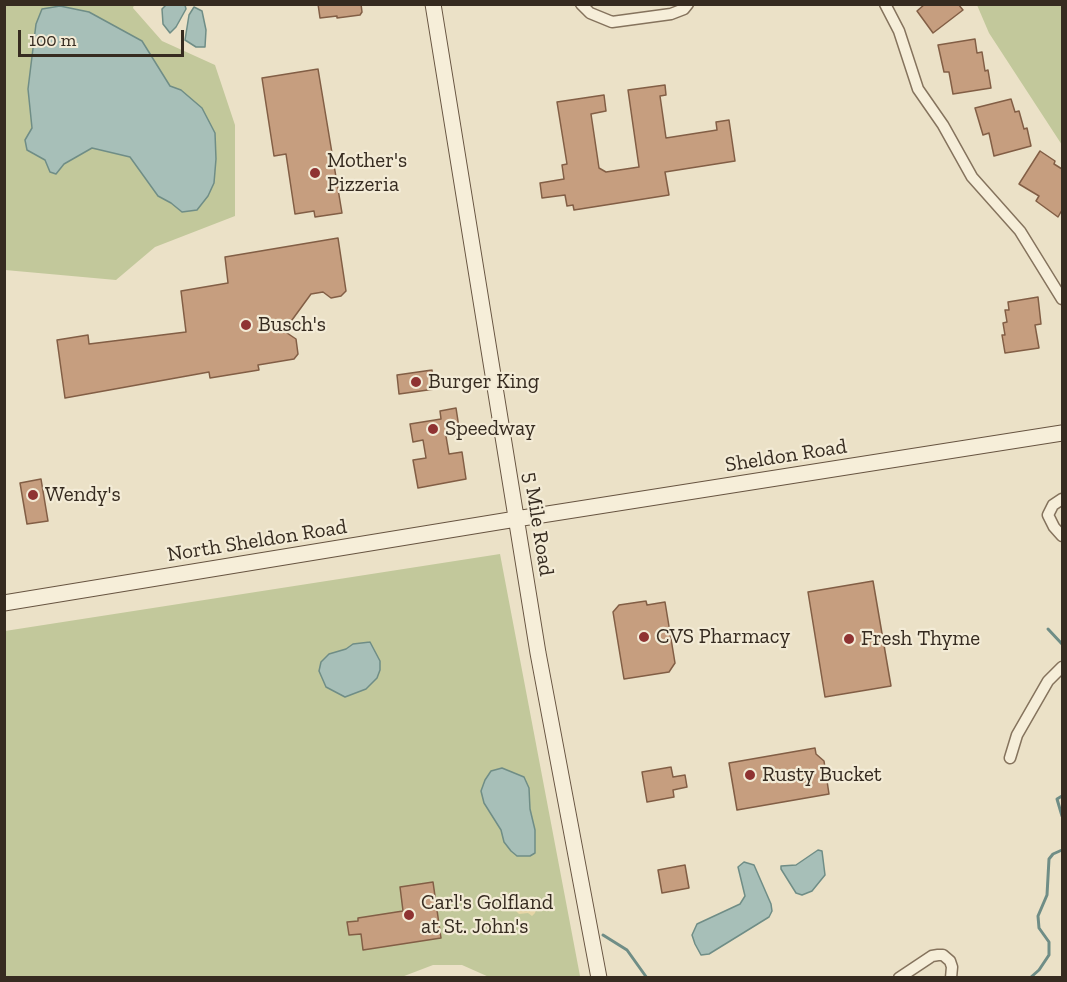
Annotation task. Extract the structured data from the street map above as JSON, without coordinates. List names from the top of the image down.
{
  "streets": {
    "main road": ["Sheldon Road", "5 Mile Road", "North Sheldon Road"]
  },
  "crossings": [
    ["Sheldon Road", "5 Mile Road"],
    ["Sheldon Road", "North Sheldon Road"],
    ["5 Mile Road", "North Sheldon Road"]
  ],
  "places": [
    "Mother's Pizzeria",
    "Busch's",
    "Burger King",
    "Speedway",
    "Wendy's",
    "CVS Pharmacy",
    "Fresh Thyme",
    "Rusty Bucket",
    "Carl's Golfland at St. John's"
  ],
  "scale_bar": "100 m"
}
